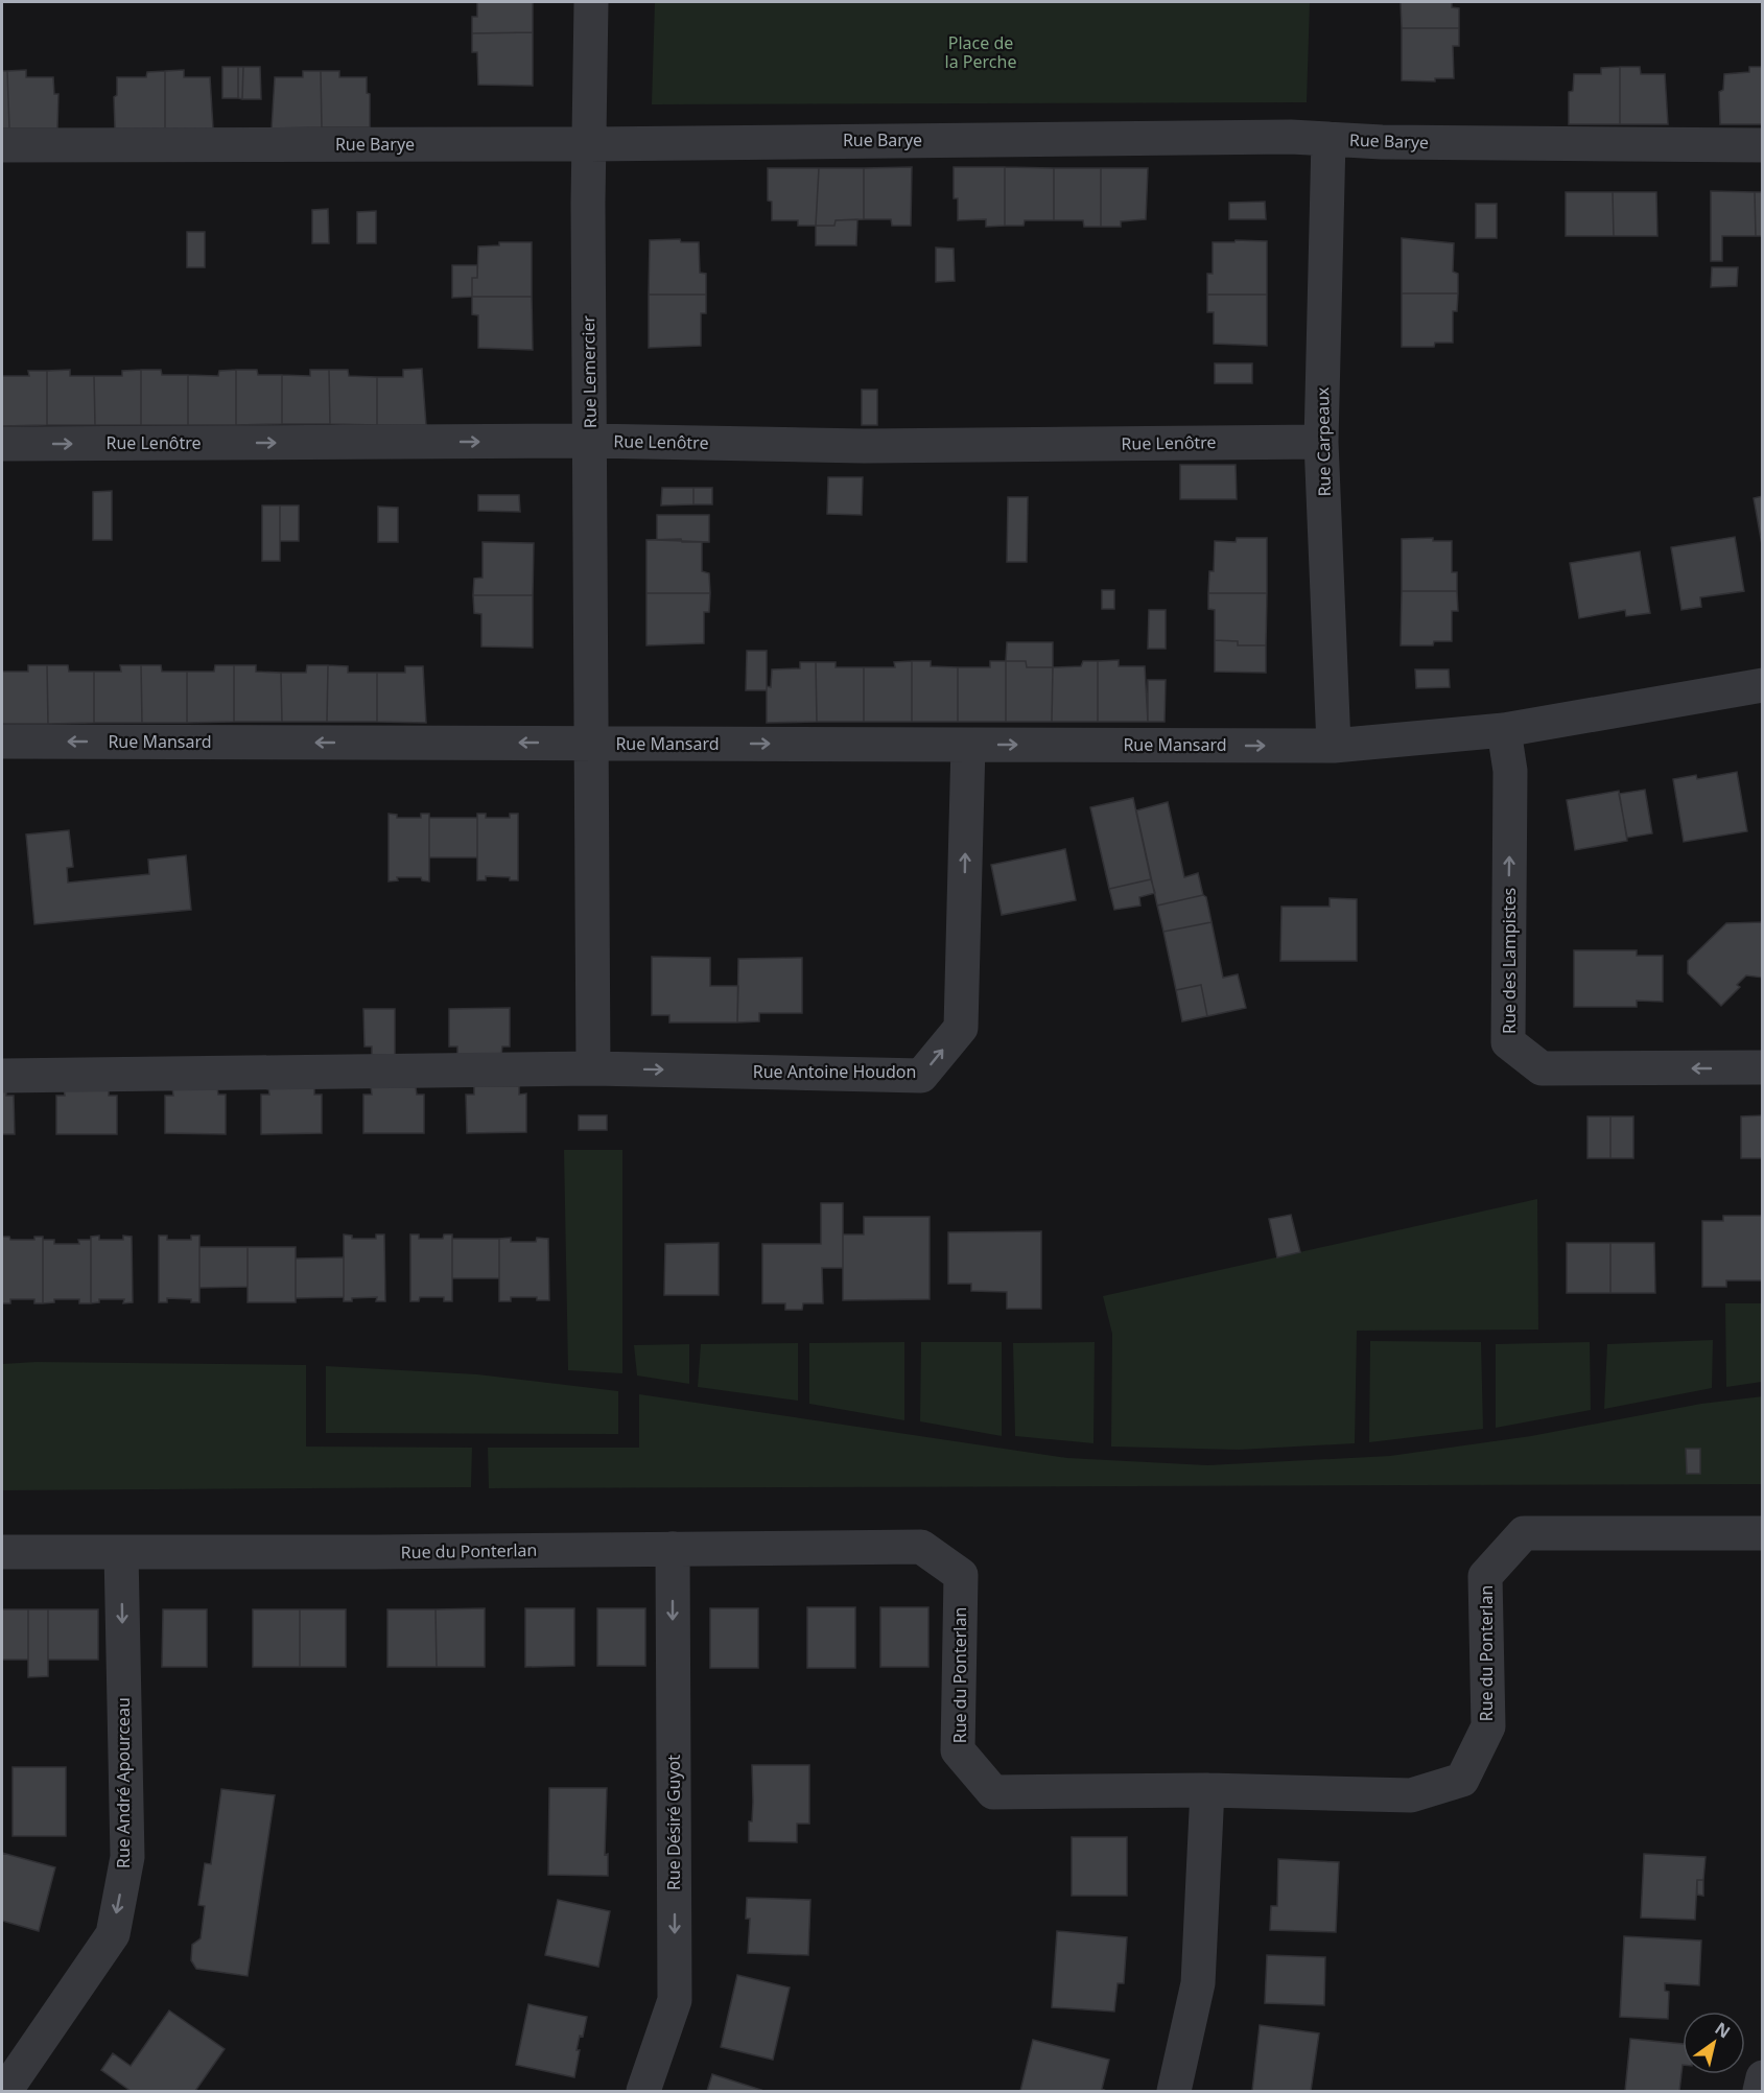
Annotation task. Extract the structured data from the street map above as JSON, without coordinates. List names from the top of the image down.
{
  "streets": {
    "street": [
      "Rue Barye",
      "Rue Lemercier",
      "Rue Lenôtre",
      "Rue Carpeaux",
      "Rue Mansard",
      "Rue des Lampistes",
      "Rue Antoine Houdon",
      "Rue du Ponterlan",
      "Rue André Apourceau",
      "Rue Désiré Guyot"
    ]
  },
  "crossings": [
    ["Rue Barye", "Rue Lemercier"],
    ["Rue Barye", "Rue Carpeaux"],
    ["Rue Lemercier", "Rue Lenôtre"],
    ["Rue Lemercier", "Rue Mansard"],
    ["Rue Lemercier", "Rue Antoine Houdon"],
    ["Rue Lenôtre", "Rue Carpeaux"],
    ["Rue Carpeaux", "Rue Mansard"],
    ["Rue Mansard", "Rue des Lampistes"],
    ["Rue Mansard", "Rue Antoine Houdon"],
    ["Rue du Ponterlan", "Rue André Apourceau"],
    ["Rue du Ponterlan", "Rue Désiré Guyot"]
  ],
  "one_way": ["Rue Lenôtre", "Rue André Apourceau", "Rue Désiré Guyot"],
  "parks": ["Place de la Perche"],
  "north": "top right"
}
